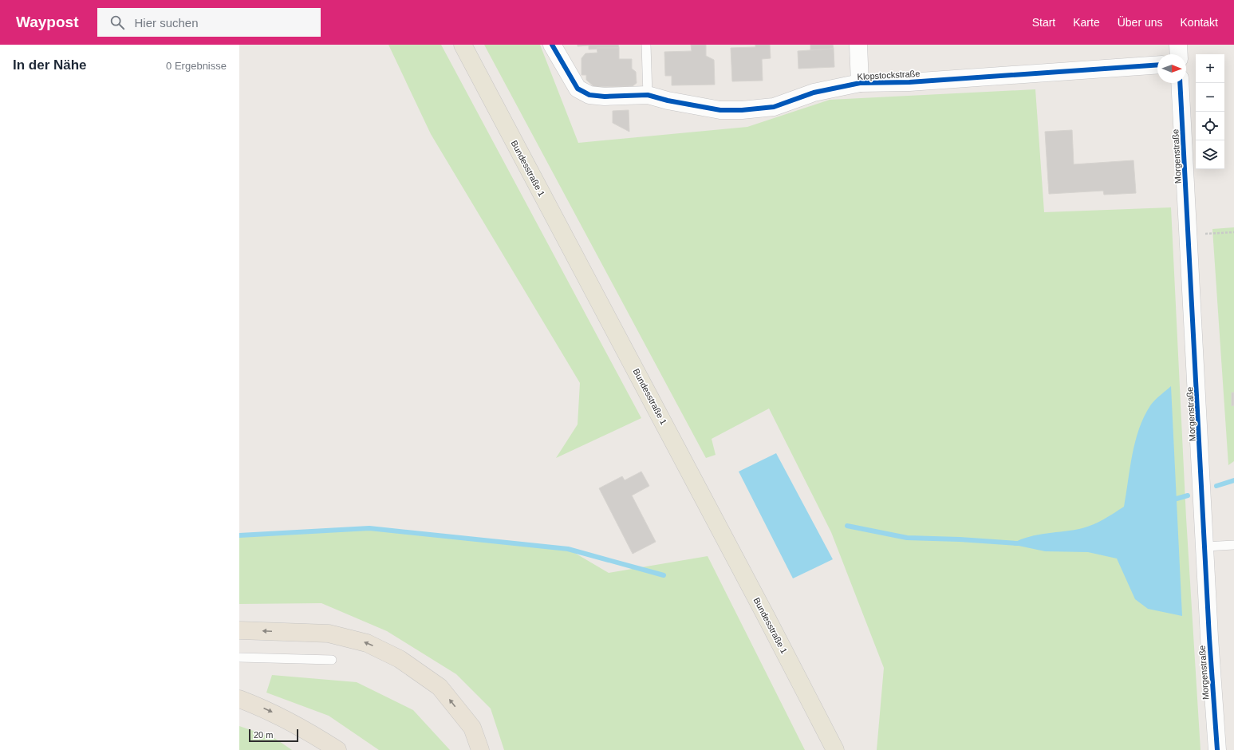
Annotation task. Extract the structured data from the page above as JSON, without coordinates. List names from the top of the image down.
{
  "streets": {
    "main road": ["Klopstockstraße", "Morgenstraße", "Bundesstraße 1"]
  },
  "scale_bar": "20 m",
  "north": "right",
  "page": {
    "header": "Waypost",
    "search": "Hier suchen",
    "nav": [
      "Start",
      "Karte",
      "Über uns",
      "Kontakt"
    ],
    "heading": ["In der Nähe", "0 Ergebnisse"],
    "map_buttons": ["+", "−"],
    "scale": "20 m"
  }
}
